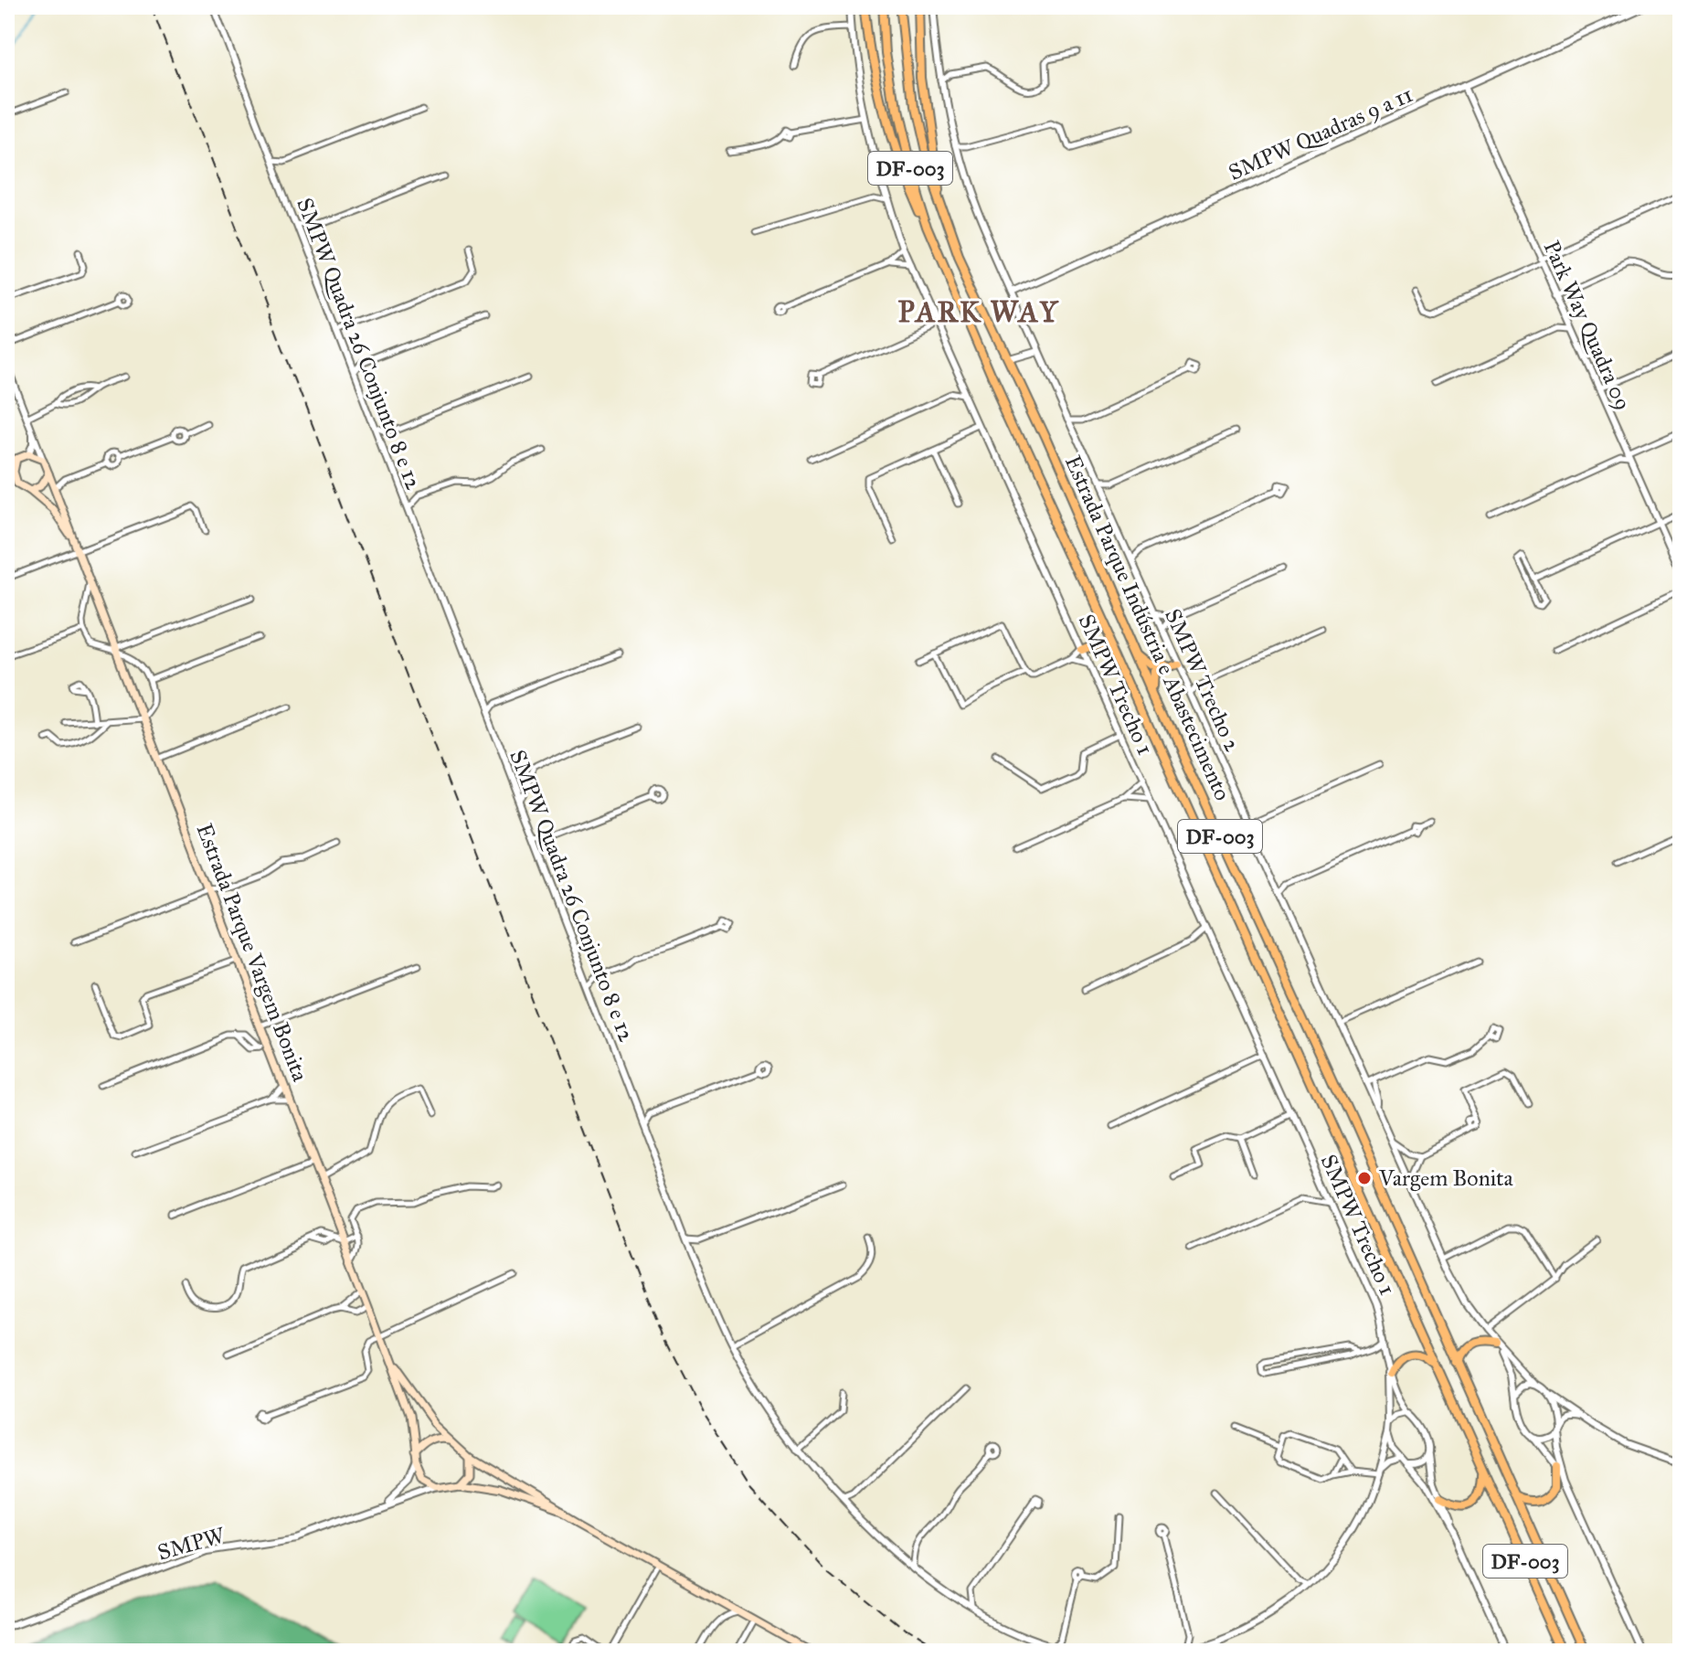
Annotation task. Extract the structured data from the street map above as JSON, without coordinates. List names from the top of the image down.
{
  "streets": {
    "highway": ["DF-003", "Estrada Parque Indústria e Abastecimento"],
    "main road": ["Estrada Parque Vargem Bonita"],
    "street": [
      "SMPW Quadras 9 a 11",
      "Park Way Quadra 09",
      "SMPW Quadra 26 Conjunto 8 e 12",
      "SMPW Trecho 2",
      "SMPW Trecho 1",
      "SMPW"
    ]
  },
  "crossings": [
    ["SMPW Quadras 9 a 11", "Park Way Quadra 09"],
    ["SMPW Quadras 9 a 11", "SMPW Trecho 2"],
    ["Estrada Parque Vargem Bonita", "SMPW"]
  ],
  "districts": ["PARK WAY"],
  "places": ["Vargem Bonita"]
}
